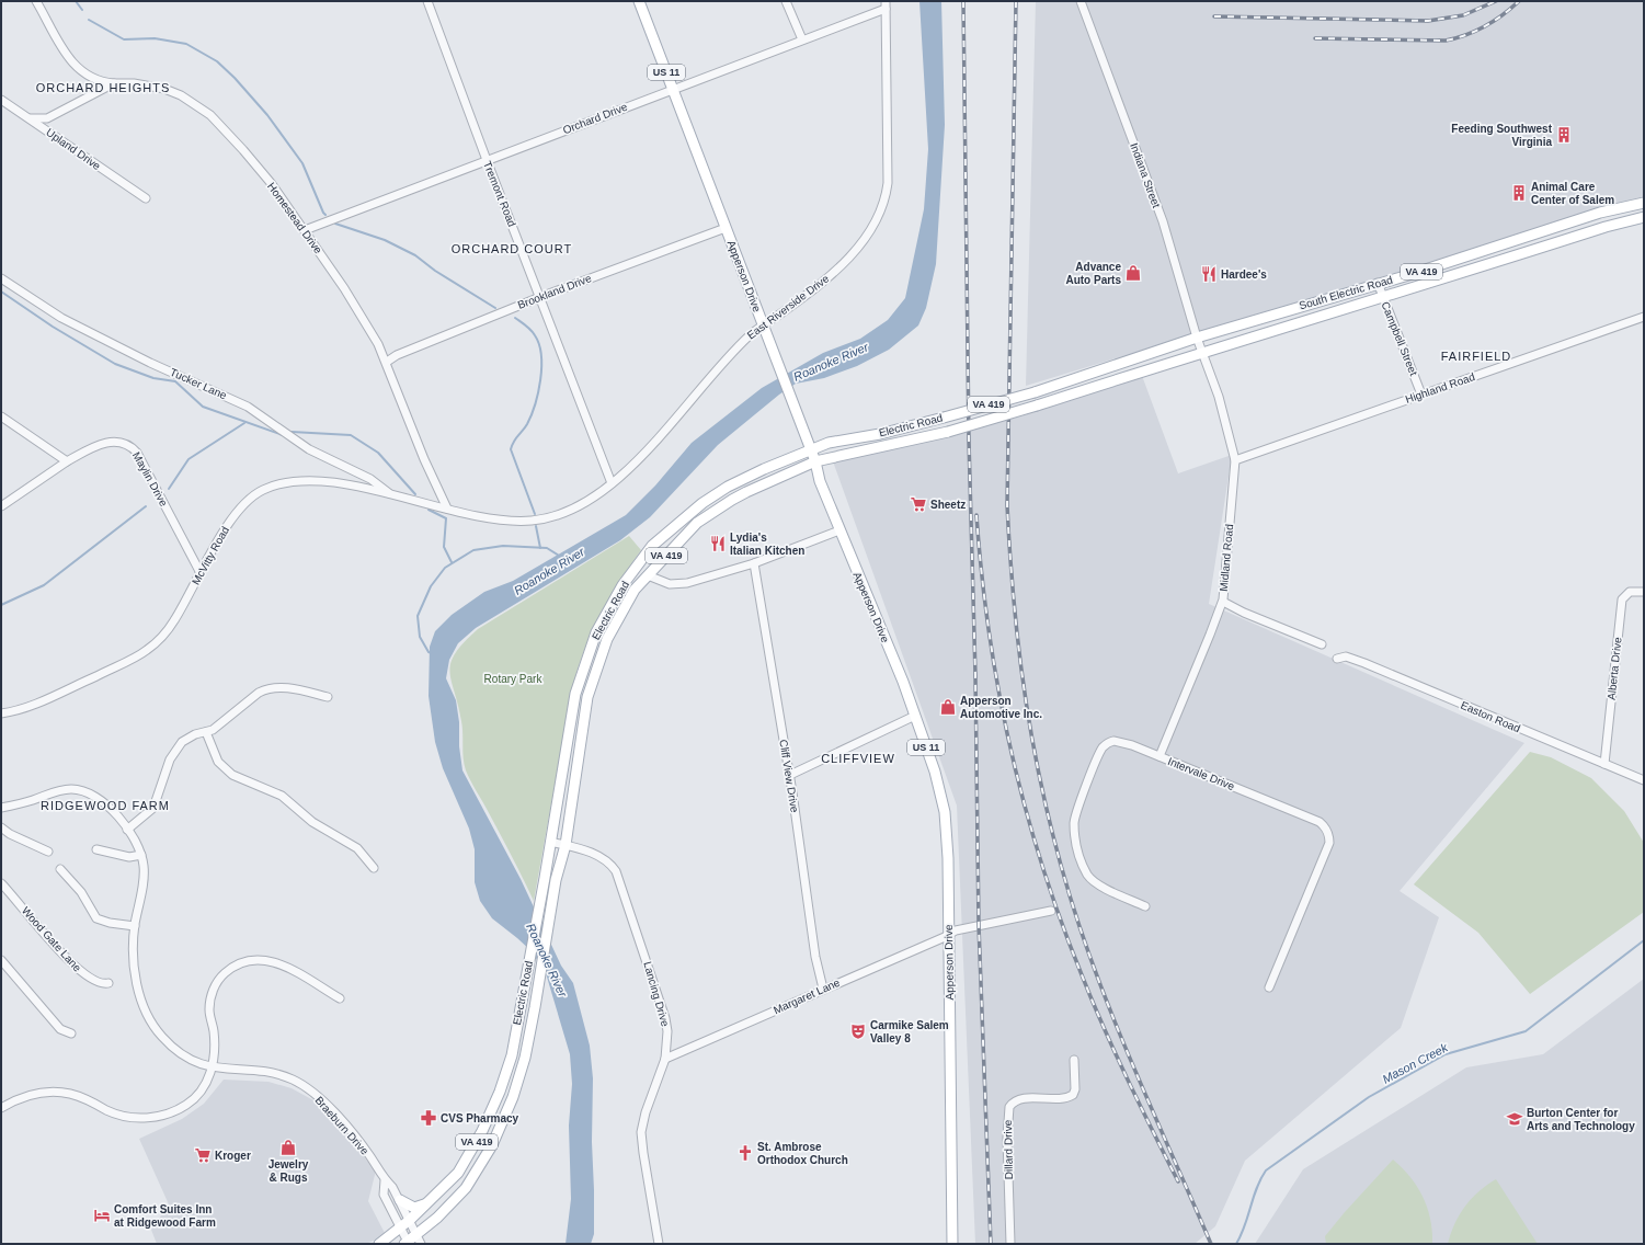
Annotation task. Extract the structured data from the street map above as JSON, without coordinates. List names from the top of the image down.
{
  "streets": {
    "main road": [
      "US 11",
      "VA 419",
      "Apperson Drive",
      "South Electric Road",
      "Electric Road"
    ],
    "street": [
      "Orchard Drive",
      "Upland Drive",
      "Indiana Street",
      "Tremont Road",
      "Homestead Drive",
      "Brookland Drive",
      "East Riverside Drive",
      "Campbell Street",
      "Tucker Lane",
      "Highland Road",
      "Maylin Drive",
      "McVitty Road",
      "Midland Road",
      "Alberta Drive",
      "Easton Road",
      "Intervale Drive",
      "Cliff View Drive",
      "Wood Gate Lane",
      "Lancing Drive",
      "Margaret Lane",
      "Braeburn Drive",
      "Dillard Drive"
    ]
  },
  "crossings": [
    ["Orchard Drive", "Tremont Road"],
    ["Orchard Drive", "Homestead Drive"],
    ["Orchard Drive", "Apperson Drive"],
    ["Orchard Drive", "East Riverside Drive"],
    ["Upland Drive", "Homestead Drive"],
    ["Indiana Street", "South Electric Road"],
    ["Indiana Street", "Electric Road"],
    ["Indiana Street", "Midland Road"],
    ["Tremont Road", "Brookland Drive"],
    ["Tremont Road", "East Riverside Drive"],
    ["Homestead Drive", "Brookland Drive"],
    ["Homestead Drive", "East Riverside Drive"],
    ["Homestead Drive", "McVitty Road"],
    ["Apperson Drive", "Brookland Drive"],
    ["Apperson Drive", "East Riverside Drive"],
    ["Apperson Drive", "Electric Road"],
    ["Apperson Drive", "Margaret Lane"],
    ["South Electric Road", "Campbell Street"],
    ["South Electric Road", "Electric Road"],
    ["South Electric Road", "Midland Road"],
    ["East Riverside Drive", "McVitty Road"],
    ["Campbell Street", "Highland Road"],
    ["Tucker Lane", "McVitty Road"],
    ["Highland Road", "Midland Road"],
    ["Electric Road", "Midland Road"],
    ["Electric Road", "Lancing Drive"],
    ["Electric Road", "Braeburn Drive"],
    ["Maylin Drive", "McVitty Road"],
    ["Midland Road", "Intervale Drive"],
    ["Alberta Drive", "Easton Road"],
    ["Cliff View Drive", "Margaret Lane"],
    ["Lancing Drive", "Margaret Lane"]
  ],
  "districts": [
    "ORCHARD HEIGHTS",
    "ORCHARD COURT",
    "FAIRFIELD",
    "CLIFFVIEW",
    "RIDGEWOOD FARM"
  ],
  "water": ["Roanoke River", "Mason Creek"],
  "parks": ["Rotary Park"],
  "places": {
    "building": ["Feeding Southwest Virginia", "Animal Care Center of Salem"],
    "shop": ["Advance Auto Parts", "Apperson Automotive Inc.", "Jewelry & Rugs"],
    "restaurant": ["Hardee's", "Lydia's Italian Kitchen"],
    "supermarket": ["Sheetz", "Kroger"],
    "theatre": ["Carmike Salem Valley 8"],
    "pharmacy": ["CVS Pharmacy"],
    "school or university": ["Burton Center for Arts and Technology"],
    "church": ["St. Ambrose Orthodox Church"],
    "hotel": ["Comfort Suites Inn at Ridgewood Farm"]
  }
}
